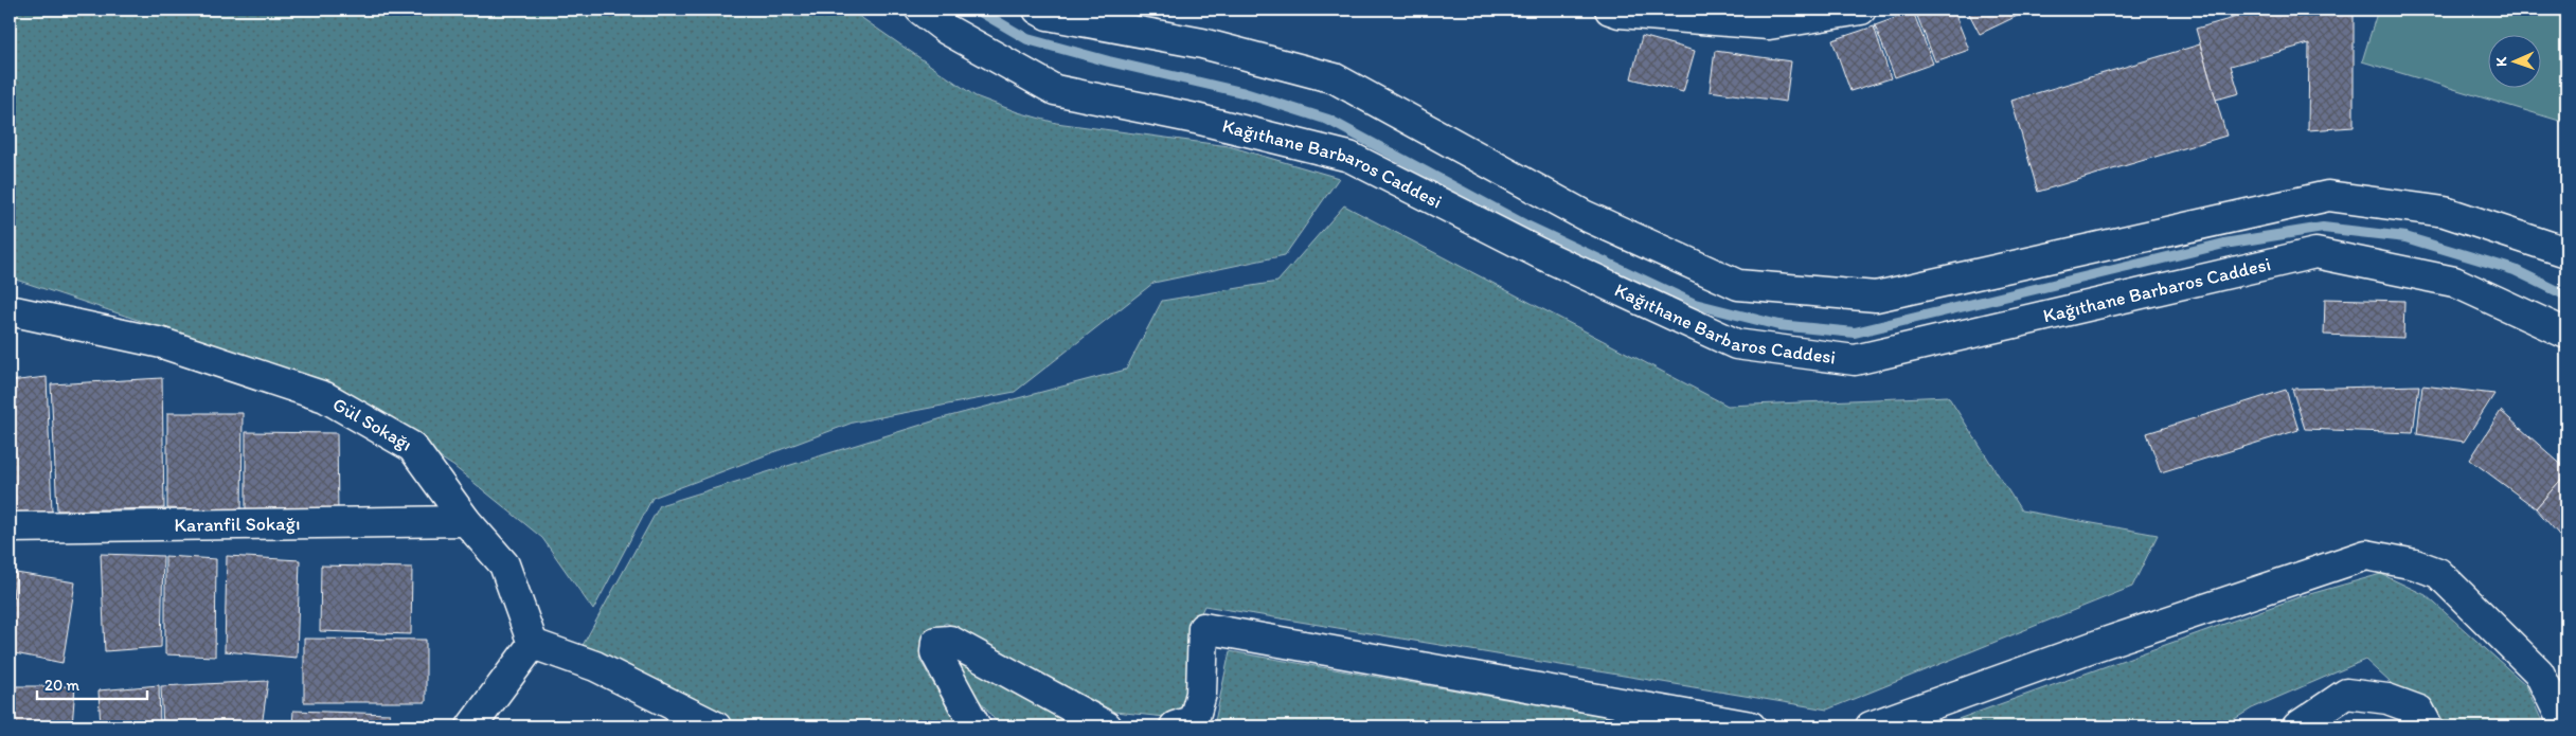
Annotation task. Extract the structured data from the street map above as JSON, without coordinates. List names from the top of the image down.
{
  "streets": {
    "street": ["Kağıthane Barbaros Caddesi", "Gül Sokağı", "Karanfil Sokağı"]
  },
  "crossings": [
    ["Gül Sokağı", "Karanfil Sokağı"]
  ],
  "scale_bar": "20 m",
  "north": "left"
}
